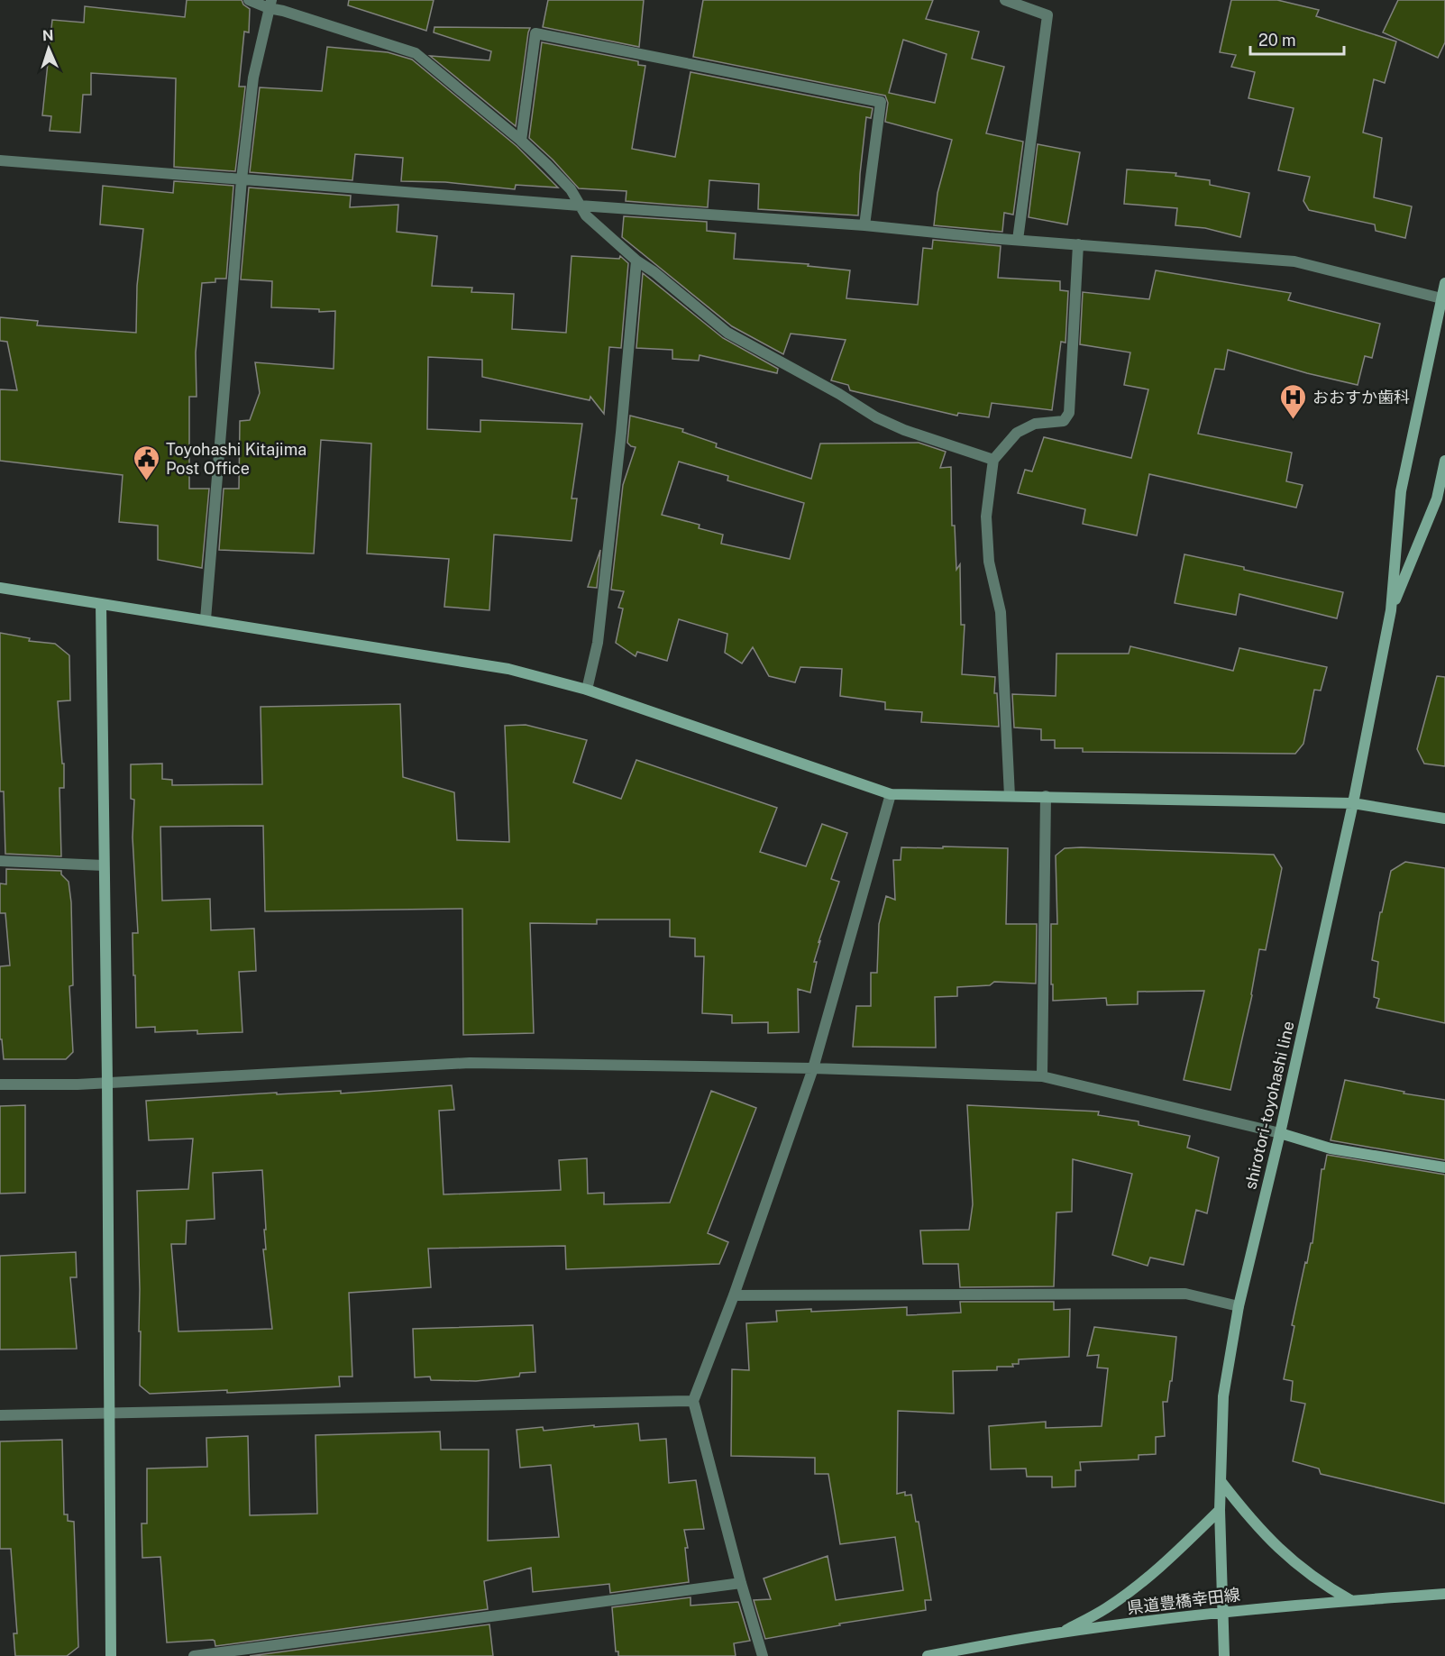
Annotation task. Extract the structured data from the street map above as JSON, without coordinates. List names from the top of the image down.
{
  "streets": {
    "street": ["shirotori-toyohashi line", "県道豊橋幸田線"]
  },
  "crossings": [
    ["shirotori-toyohashi line", "県道豊橋幸田線"]
  ],
  "places": {
    "hospital": ["おおすか歯科"],
    "public building": ["Toyohashi Kitajima Post Office"]
  },
  "scale_bar": "20 m",
  "north": "top"
}
